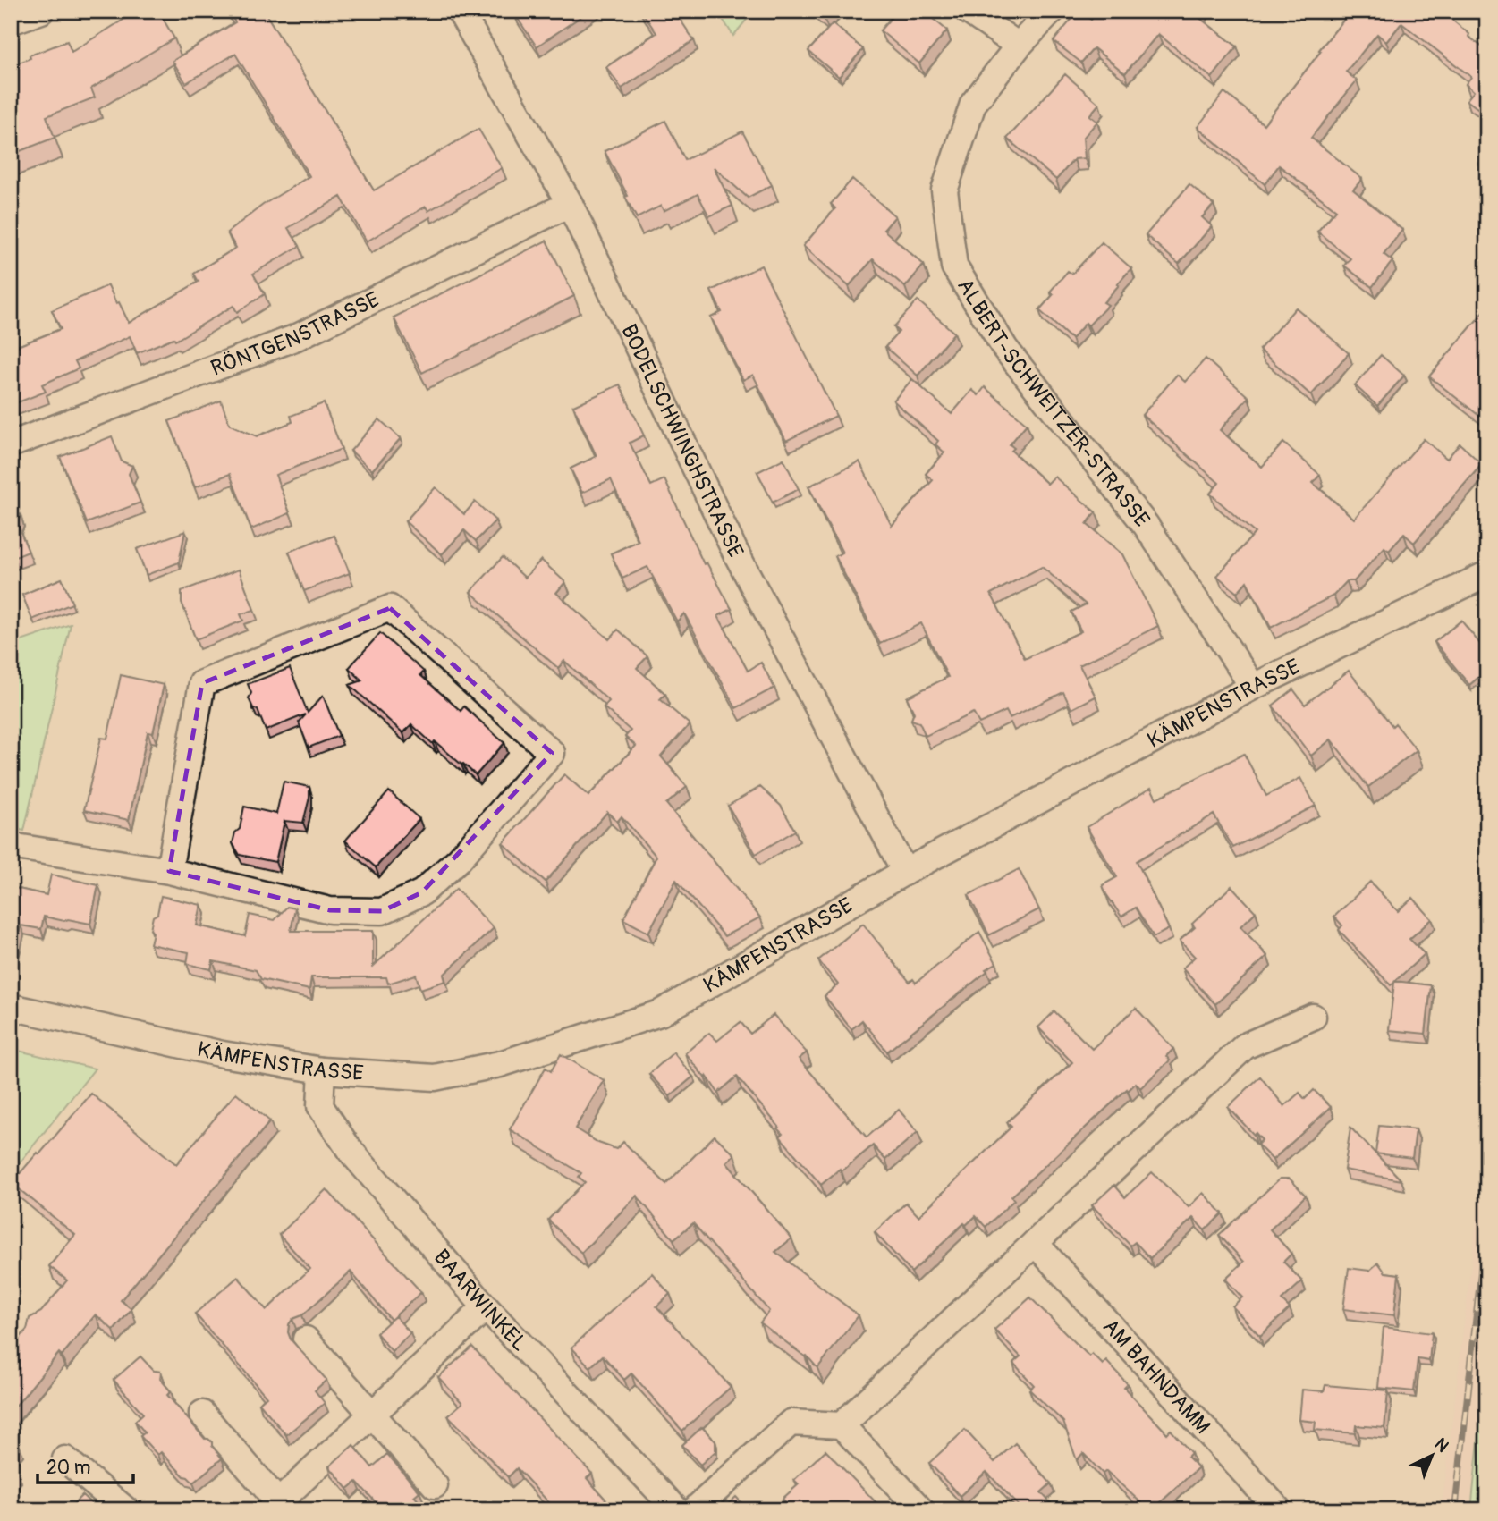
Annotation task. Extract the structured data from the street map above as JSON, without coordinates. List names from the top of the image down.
{
  "streets": {
    "street": [
      "RÖNTGENSTRASSE",
      "ALBERT-SCHWEITZER-STRASSE",
      "BODELSCHWINGHSTRASSE",
      "KÄMPENSTRASSE",
      "BAARWINKEL",
      "AM BAHNDAMM"
    ]
  },
  "crossings": [
    ["RÖNTGENSTRASSE", "BODELSCHWINGHSTRASSE"],
    ["ALBERT-SCHWEITZER-STRASSE", "KÄMPENSTRASSE"],
    ["BODELSCHWINGHSTRASSE", "KÄMPENSTRASSE"],
    ["KÄMPENSTRASSE", "BAARWINKEL"]
  ],
  "scale_bar": "20 m",
  "north": "top right"
}
